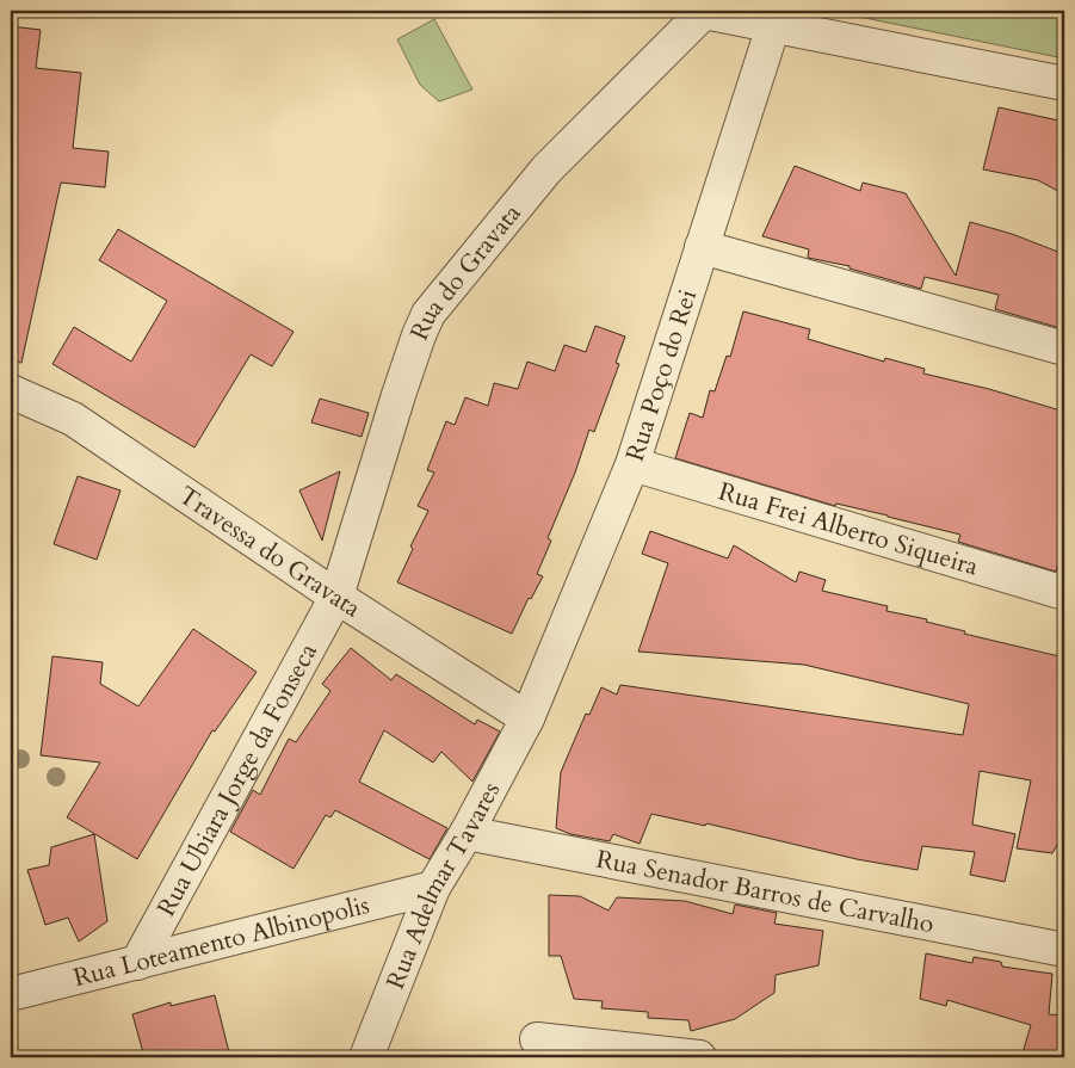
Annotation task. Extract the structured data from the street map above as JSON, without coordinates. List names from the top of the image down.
{
  "streets": {
    "street": [
      "Rua do Gravata",
      "Rua Poço do Rei",
      "Rua Frei Alberto Siqueira",
      "Travessa do Gravata",
      "Rua Ubiara Jorge da Fonseca",
      "Rua Adelmar Tavares",
      "Rua Senador Barros de Carvalho",
      "Rua Loteamento Albinopolis"
    ]
  },
  "crossings": [
    ["Rua do Gravata", "Travessa do Gravata"],
    ["Rua do Gravata", "Rua Ubiara Jorge da Fonseca"],
    ["Rua Poço do Rei", "Rua Frei Alberto Siqueira"],
    ["Rua Poço do Rei", "Travessa do Gravata"],
    ["Rua Poço do Rei", "Rua Adelmar Tavares"],
    ["Travessa do Gravata", "Rua Ubiara Jorge da Fonseca"],
    ["Travessa do Gravata", "Rua Adelmar Tavares"],
    ["Rua Ubiara Jorge da Fonseca", "Rua Loteamento Albinopolis"],
    ["Rua Adelmar Tavares", "Rua Senador Barros de Carvalho"],
    ["Rua Adelmar Tavares", "Rua Loteamento Albinopolis"]
  ]
}
